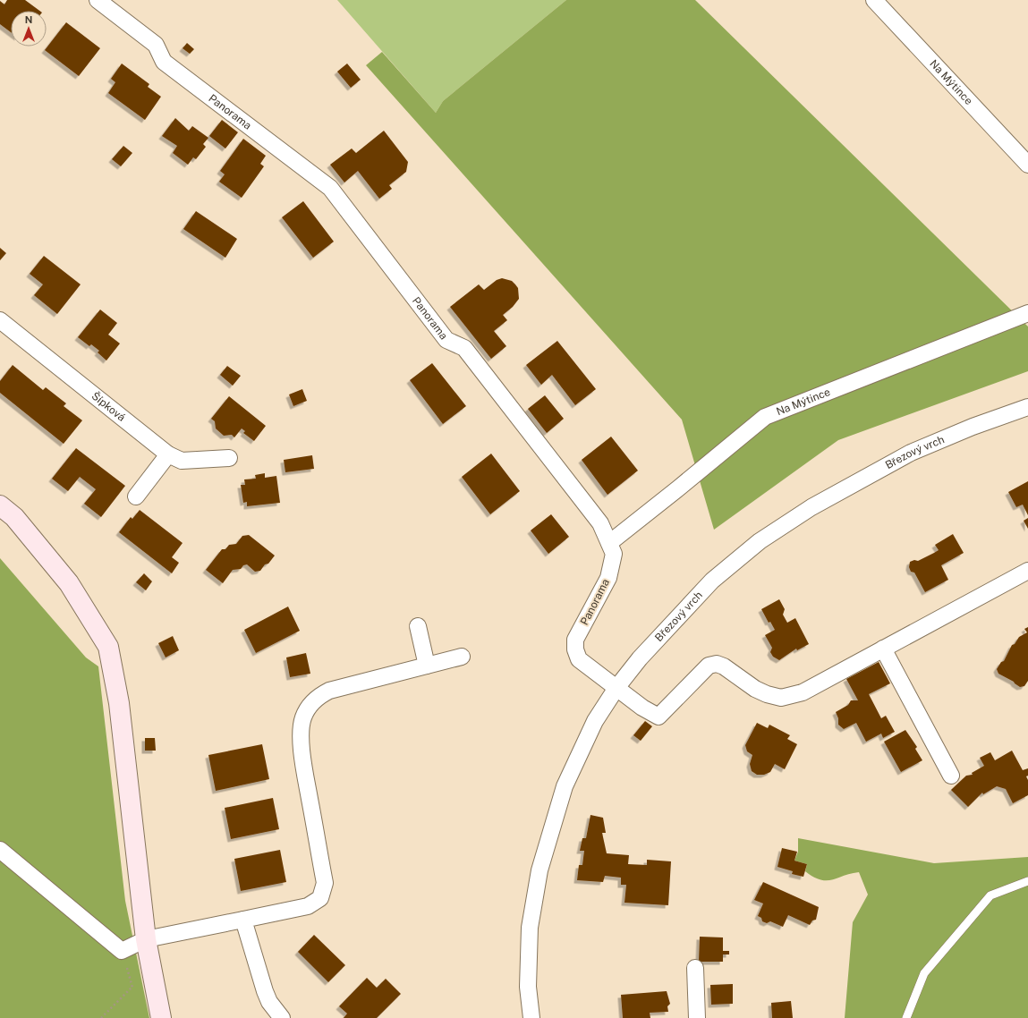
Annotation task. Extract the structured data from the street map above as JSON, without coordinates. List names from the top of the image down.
{
  "streets": {
    "street": [
      "Na Mýtince",
      "Panorama",
      "Šípková",
      "Březový vrch"
    ]
  },
  "crossings": [
    ["Na Mýtince", "Panorama"],
    ["Panorama", "Březový vrch"]
  ],
  "north": "top"
}
